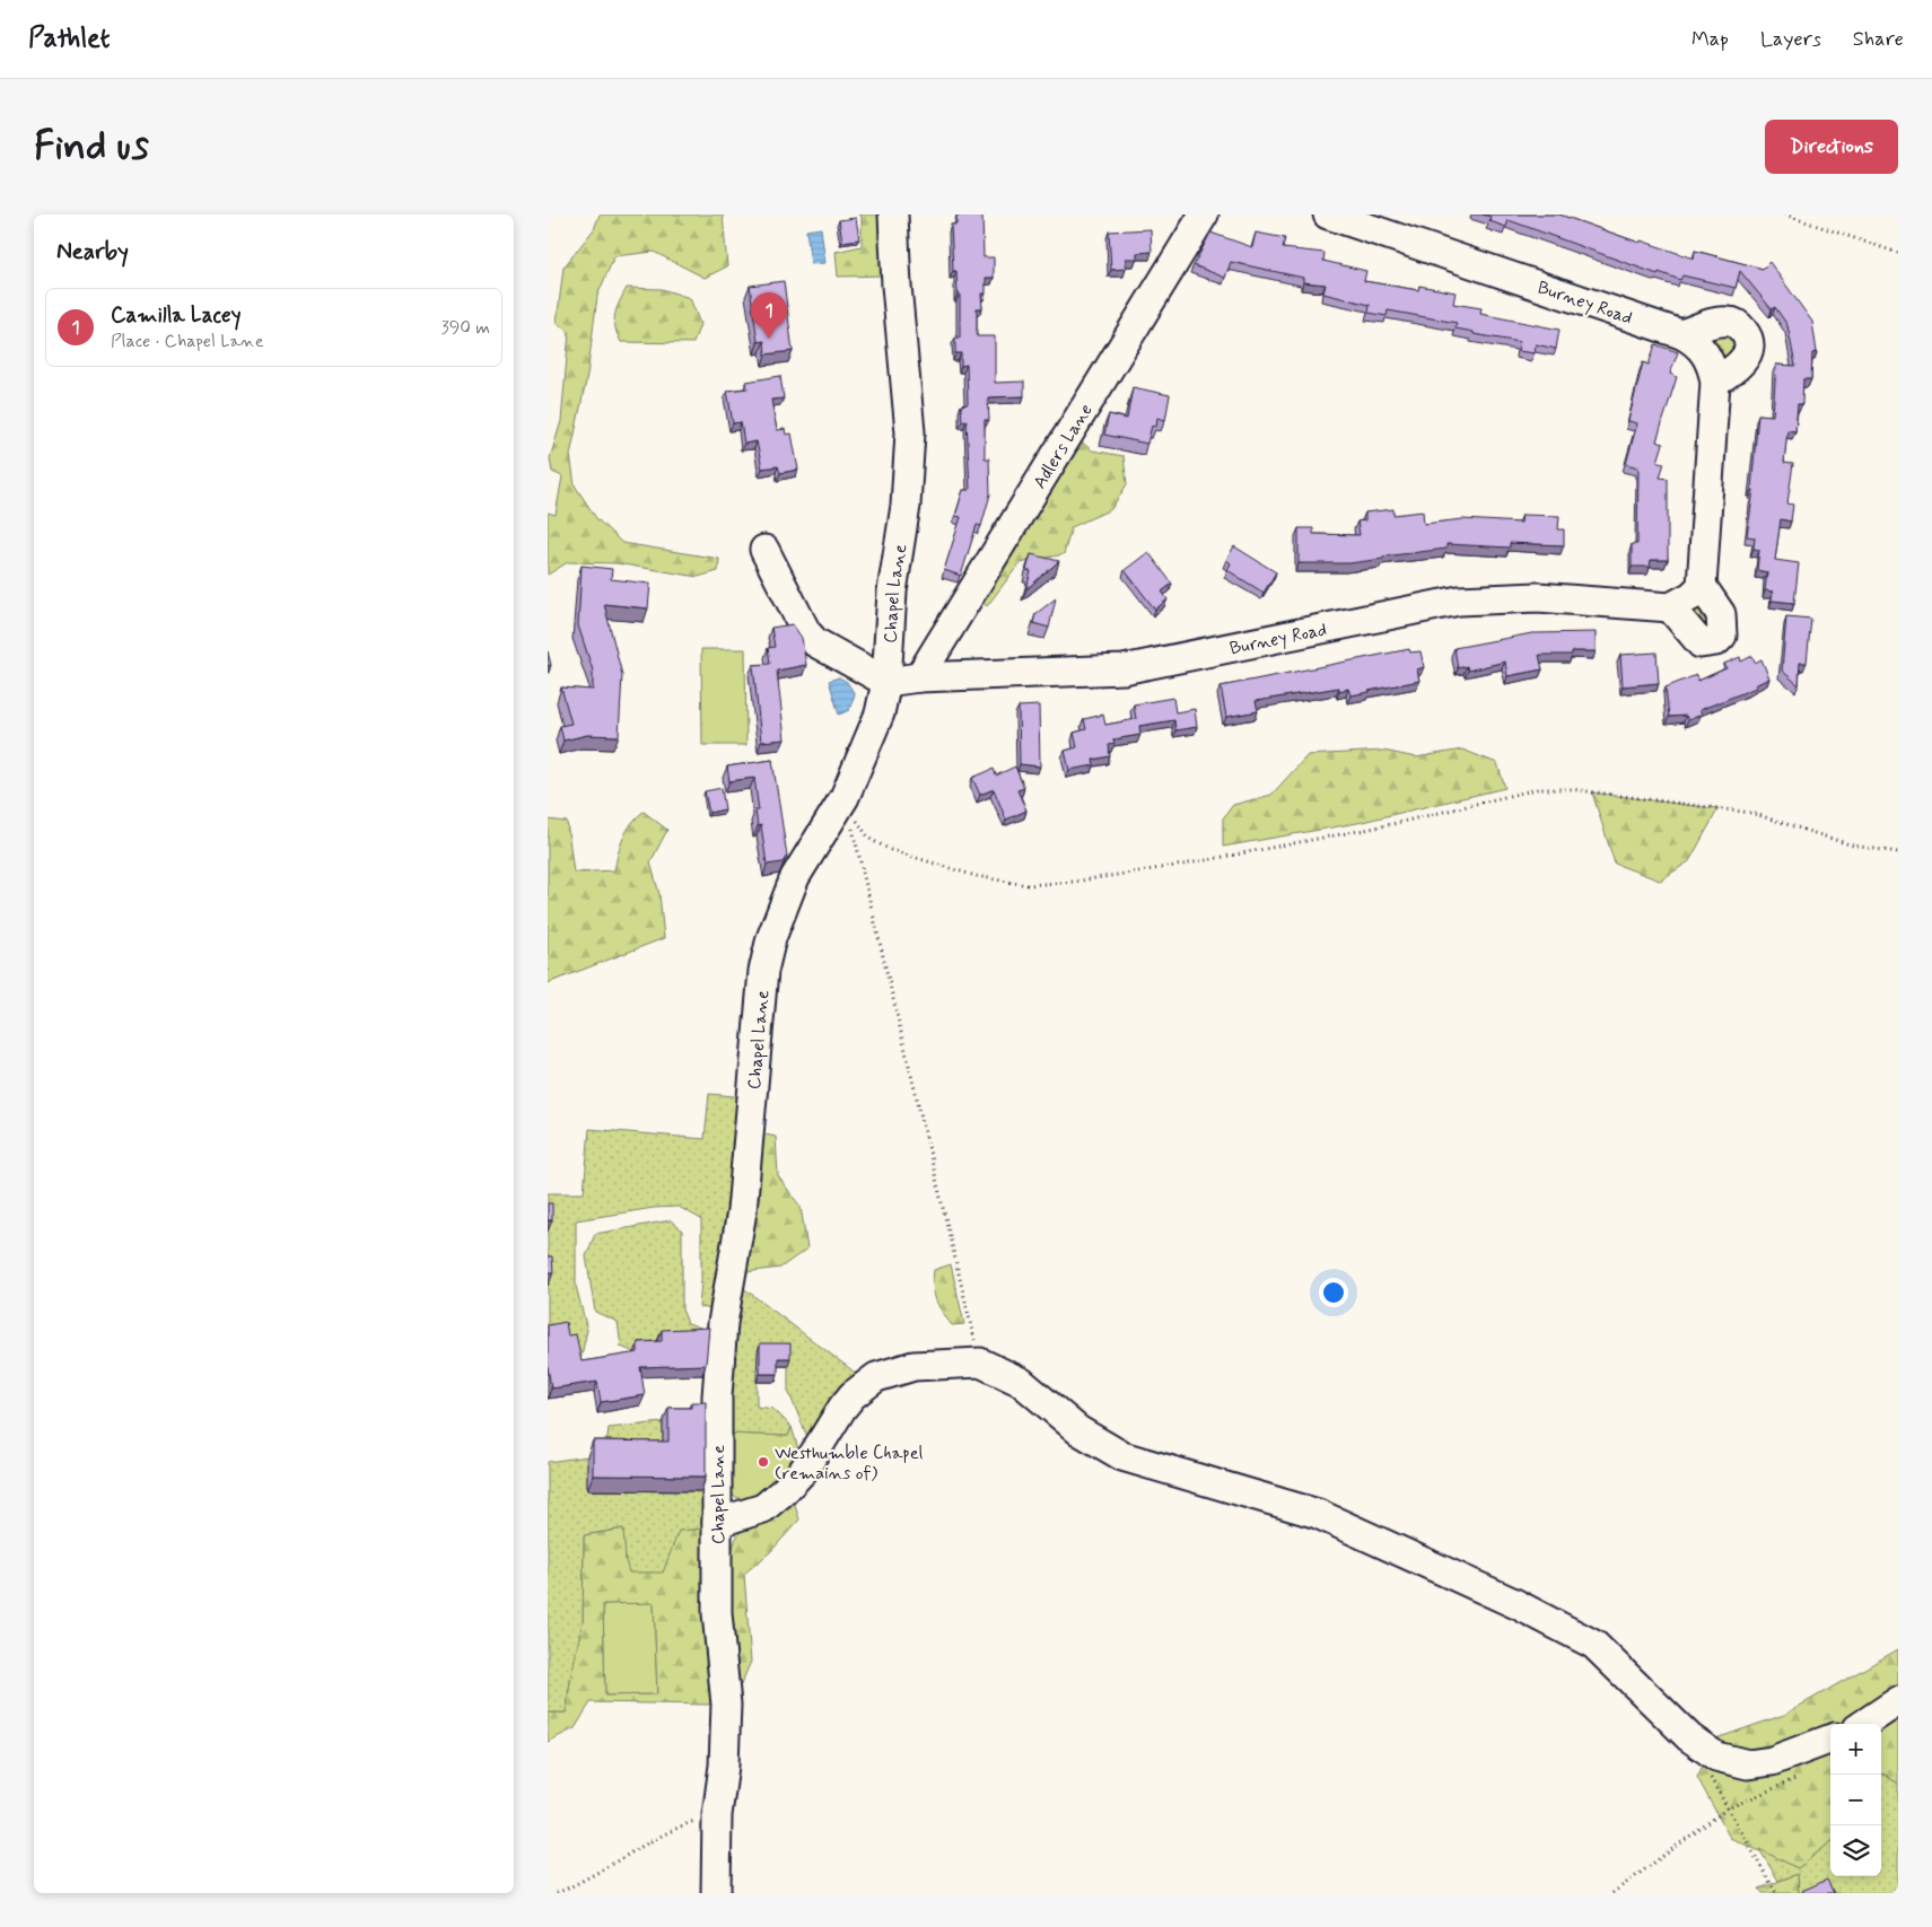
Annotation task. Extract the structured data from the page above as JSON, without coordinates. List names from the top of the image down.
{
  "streets": {
    "street": ["Burney Road", "Adlers Lane", "Chapel Lane"]
  },
  "crossings": [
    ["Burney Road", "Adlers Lane"],
    ["Burney Road", "Chapel Lane"]
  ],
  "places": ["Westhumble Chapel (remains of)"],
  "page": {
    "header": "Pathlet",
    "nav": ["Map", "Layers", "Share"],
    "buttons": "Directions",
    "title": "Find us",
    "heading": "Nearby",
    "list": [
      {
        "mark": "1",
        "name": "Camilla Lacey",
        "note": "Place · Chapel Lane",
        "value": "390 m"
      }
    ],
    "pins": "1",
    "map_buttons": ["+", "−"]
  }
}
